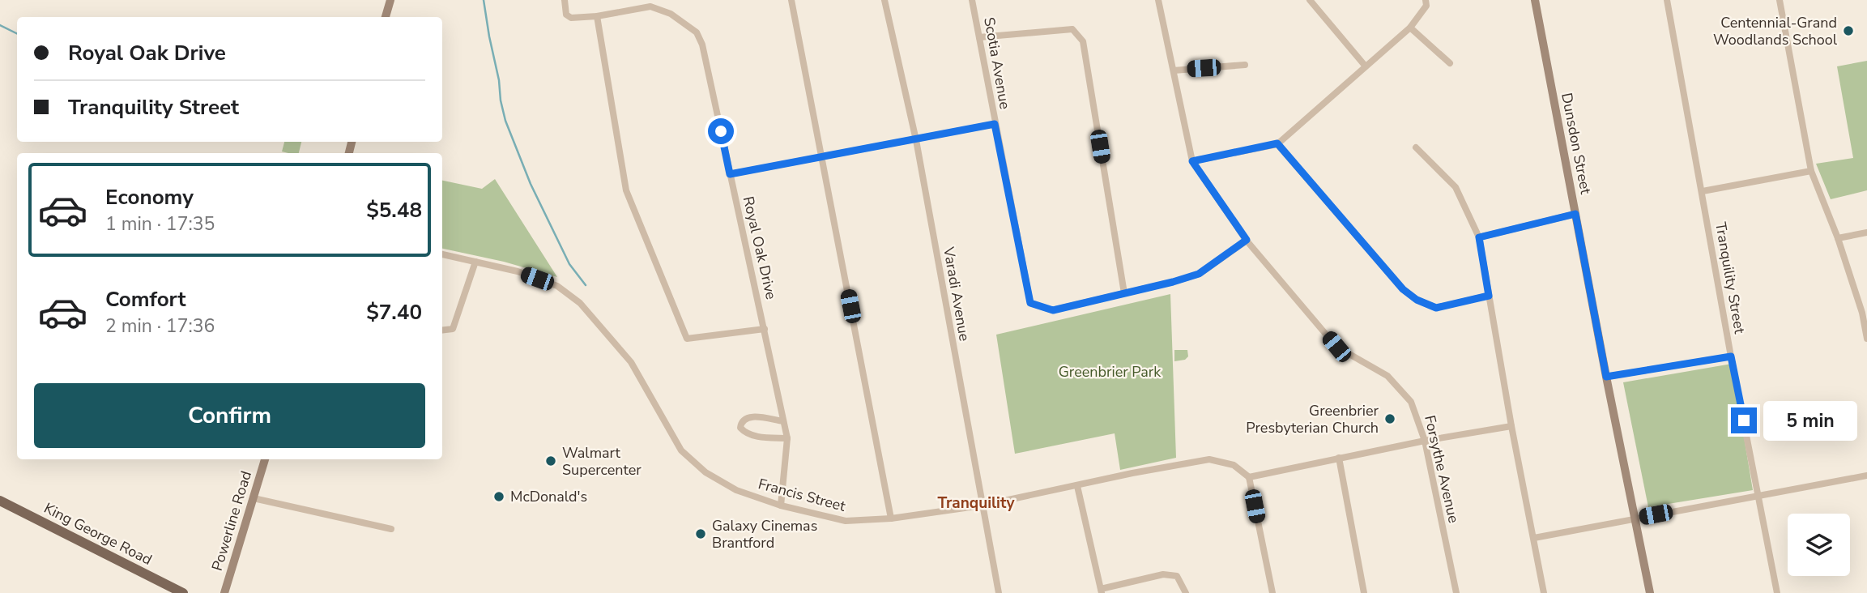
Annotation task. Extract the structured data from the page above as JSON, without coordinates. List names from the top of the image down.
{
  "streets": {
    "main road": ["Dunsdon Street", "Powerline Road", "King George Road"],
    "street": [
      "Scotia Avenue",
      "Royal Oak Drive",
      "Tranquility Street",
      "Varadi Avenue",
      "Forsythe Avenue",
      "Francis Street"
    ]
  },
  "crossings": [
    ["Scotia Avenue", "Forsythe Avenue"],
    ["Royal Oak Drive", "Francis Street"],
    ["Varadi Avenue", "Francis Street"]
  ],
  "districts": ["Tranquility"],
  "parks": ["Greenbrier Park"],
  "places": [
    "Centennial-Grand Woodlands School",
    "Greenbrier Presbyterian Church",
    "Walmart Supercenter",
    "McDonald's",
    "Galaxy Cinemas Brantford"
  ],
  "page": {
    "banner": ["Royal Oak Drive", "Tranquility Street"],
    "list": [
      {
        "name": "Economy",
        "note": "1 min · 17:35",
        "value": "$5.48"
      },
      {
        "name": "Comfort",
        "note": "2 min · 17:36",
        "value": "$7.40"
      }
    ],
    "buttons": "Confirm",
    "bubble": "5 min"
  }
}
